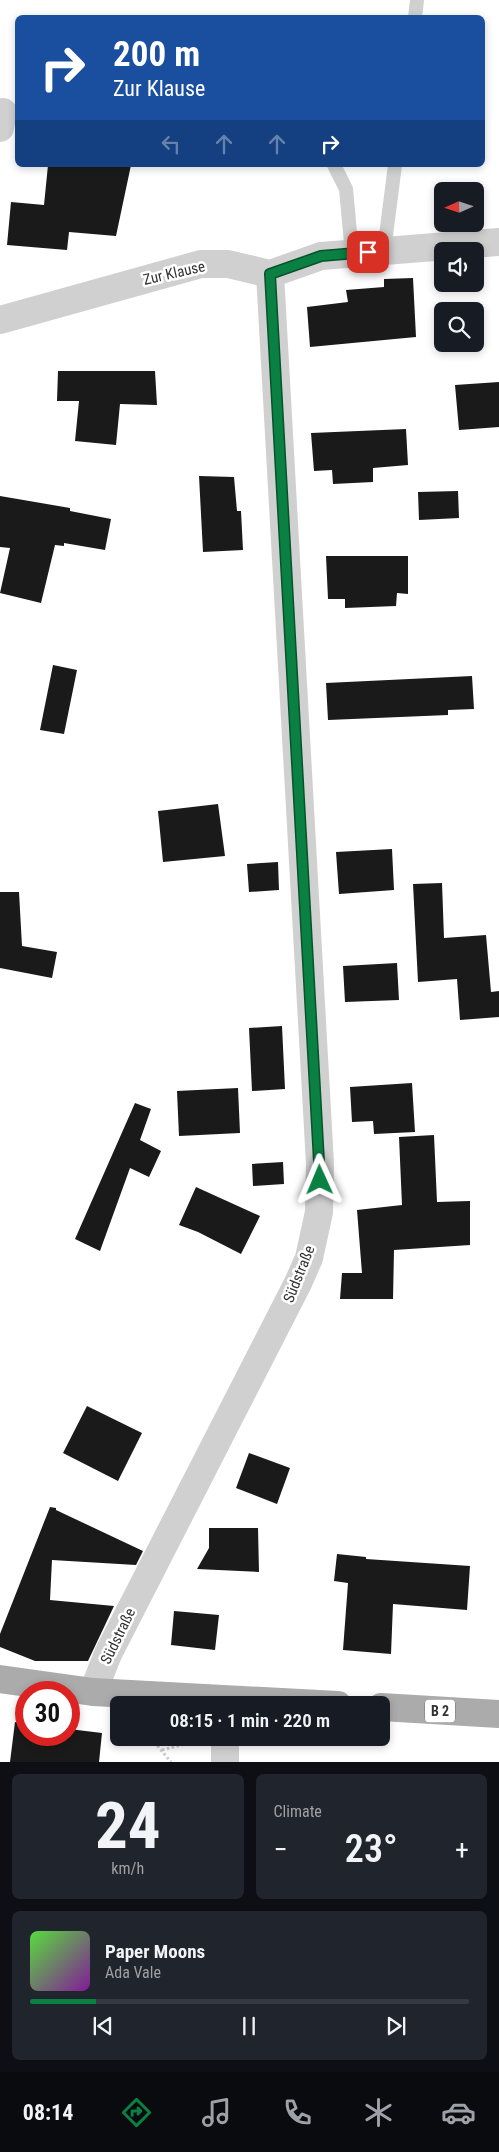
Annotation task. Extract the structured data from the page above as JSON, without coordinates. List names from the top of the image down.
{
  "streets": {
    "main road": ["B 2"],
    "street": ["Zur Klause", "Südstraße"]
  },
  "crossings": [
    ["Zur Klause", "Südstraße"]
  ],
  "north": "left",
  "page": {
    "turn": ["200 m", "Zur Klause"],
    "limit": "30",
    "trip": "08:15 · 1 min · 220 m",
    "tile": [
      ["24", "km/h"],
      "Climate"
    ],
    "heat": ["−", "23°", "+"],
    "song": ["Paper Moons", "Ada Vale"],
    "tabs": "08:14"
  }
}
